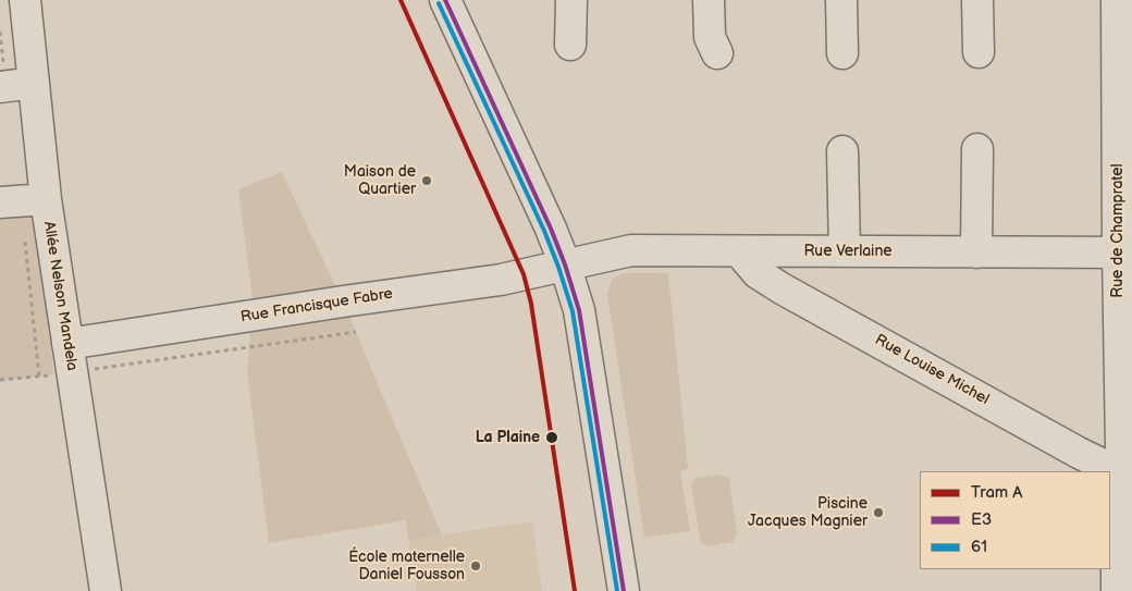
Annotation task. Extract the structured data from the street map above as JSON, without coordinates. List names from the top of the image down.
{
  "streets": {
    "street": [
      "Rue de Champratel",
      "Rue Verlaine",
      "Allée Nelson Mandela",
      "Rue Francisque Fabre",
      "Rue Louise Michel"
    ]
  },
  "crossings": [
    ["Rue de Champratel", "Rue Verlaine"],
    ["Rue de Champratel", "Rue Louise Michel"],
    ["Rue Verlaine", "Rue Francisque Fabre"],
    ["Rue Verlaine", "Rue Louise Michel"],
    ["Allée Nelson Mandela", "Rue Francisque Fabre"]
  ],
  "places": [
    "Maison de Quartier",
    "La Plaine",
    "Piscine Jacques Magnier",
    "École maternelle Daniel Fousson"
  ],
  "lines": ["tram line A", "transit line E3", "transit line 61"],
  "legend": ["Tram A", "E3", "61"]
}
